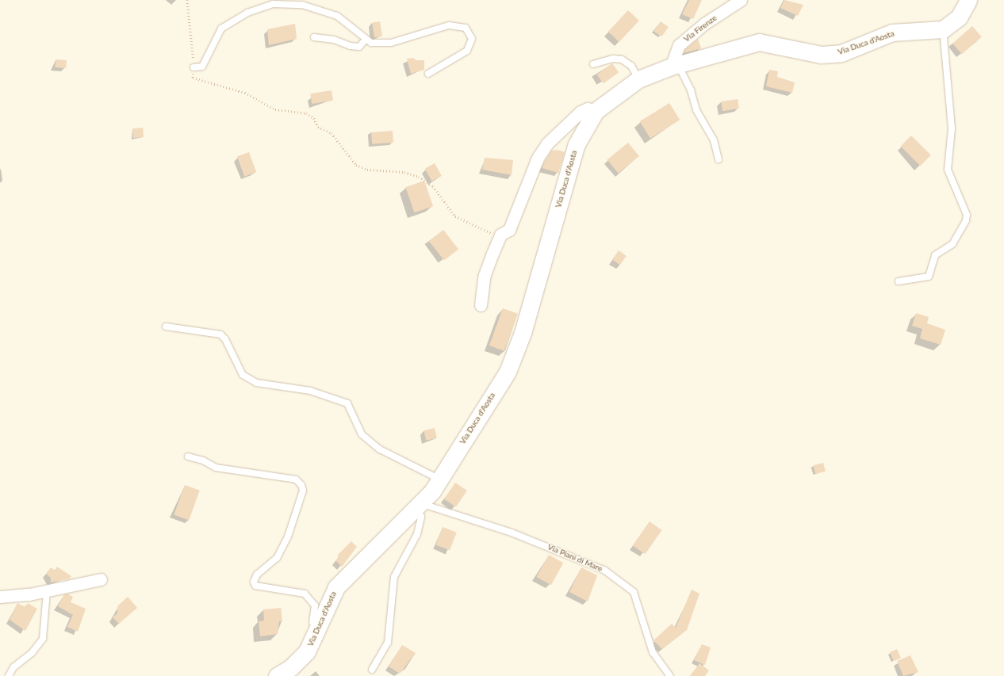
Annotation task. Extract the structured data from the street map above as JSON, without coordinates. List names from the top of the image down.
{
  "streets": {
    "main road": ["Via Duca d'Aosta"],
    "street": ["Via Firenze"],
    "lane": ["Via Piani di Mare"]
  },
  "crossings": [
    ["Via Firenze", "Via Duca d'Aosta"],
    ["Via Duca d'Aosta", "Via Piani di Mare"]
  ]
}
